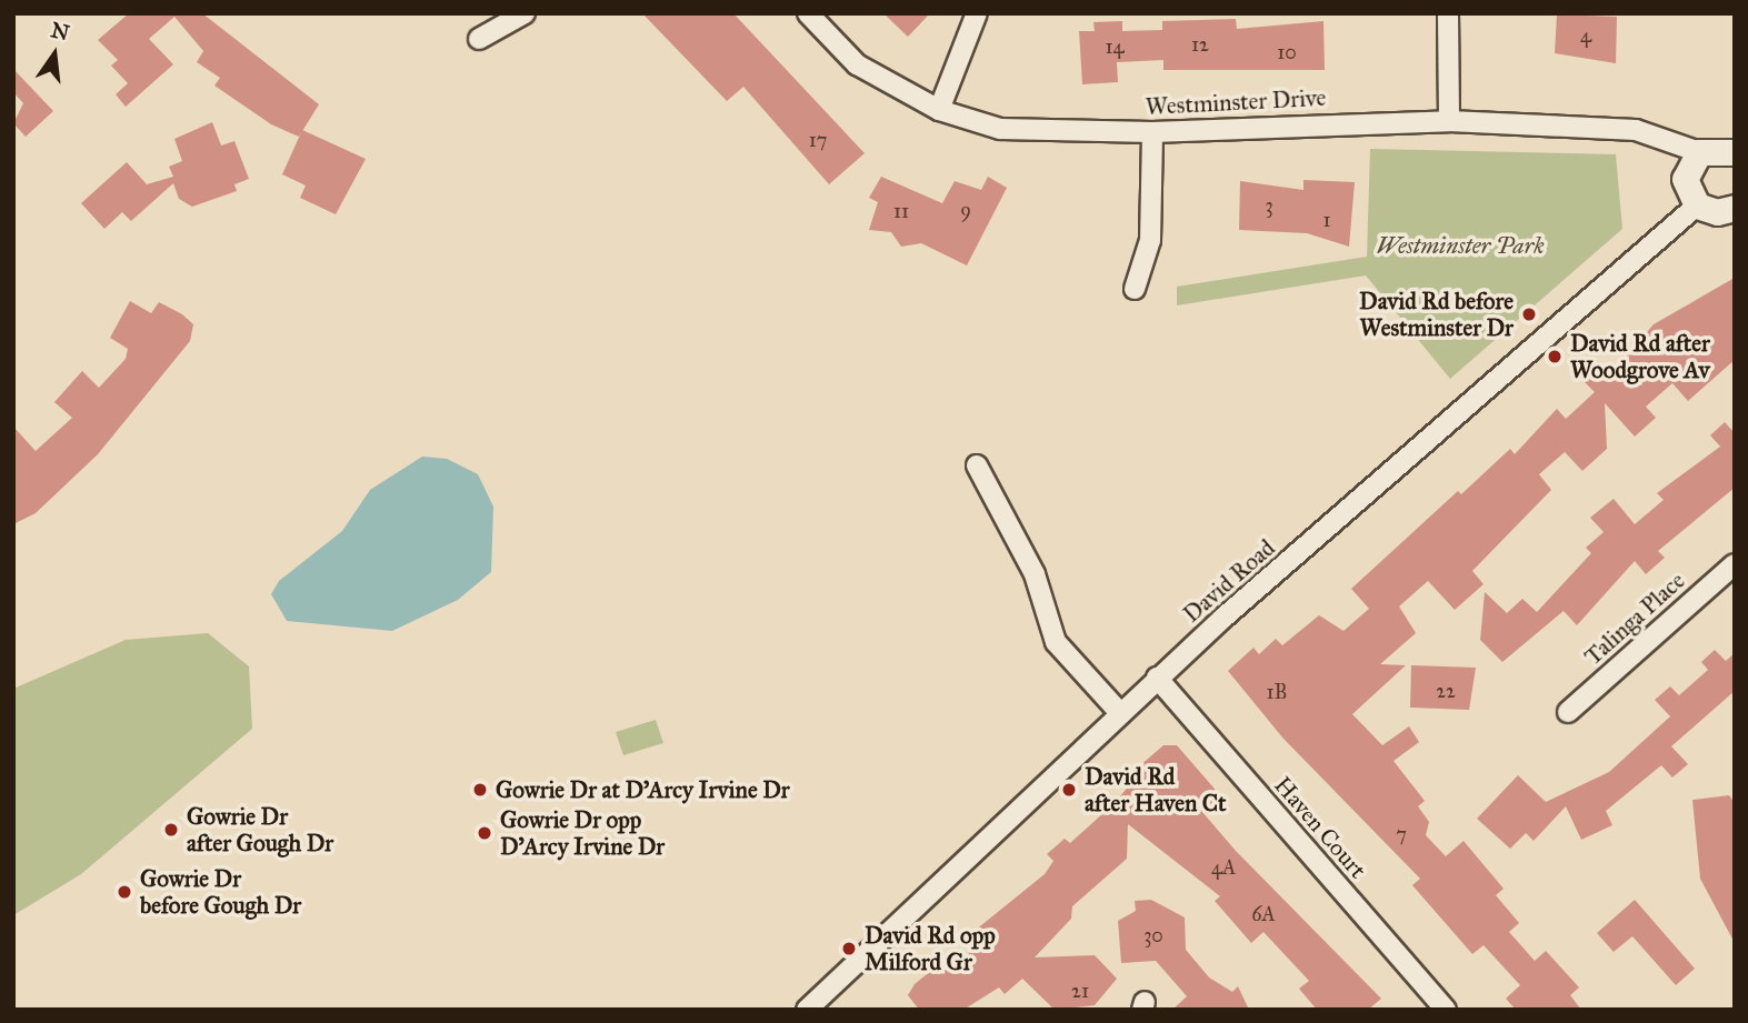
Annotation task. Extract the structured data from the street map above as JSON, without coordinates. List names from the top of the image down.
{
  "streets": {
    "street": [
      "Westminster Drive",
      "David Road",
      "Talinga Place",
      "Haven Court"
    ]
  },
  "crossings": [
    ["David Road", "Haven Court"]
  ],
  "parks": ["Westminster Park"],
  "places": [
    "David Rd before Westminster Dr",
    "David Rd after Woodgrove Av",
    "Gowrie Dr at D'Arcy Irvine Dr",
    "David Rd after Haven Ct",
    "Gowrie Dr after Gough Dr",
    "Gowrie Dr opp D'Arcy Irvine Dr",
    "Gowrie Dr before Gough Dr",
    "David Rd opp Milford Gr"
  ],
  "house_numbers": [
    "4",
    "12",
    "14",
    "10",
    "17",
    "3",
    "9",
    "11",
    "1",
    "22",
    "1B",
    "7",
    "4A",
    "6A",
    "30",
    "21"
  ],
  "north": "top"
}
